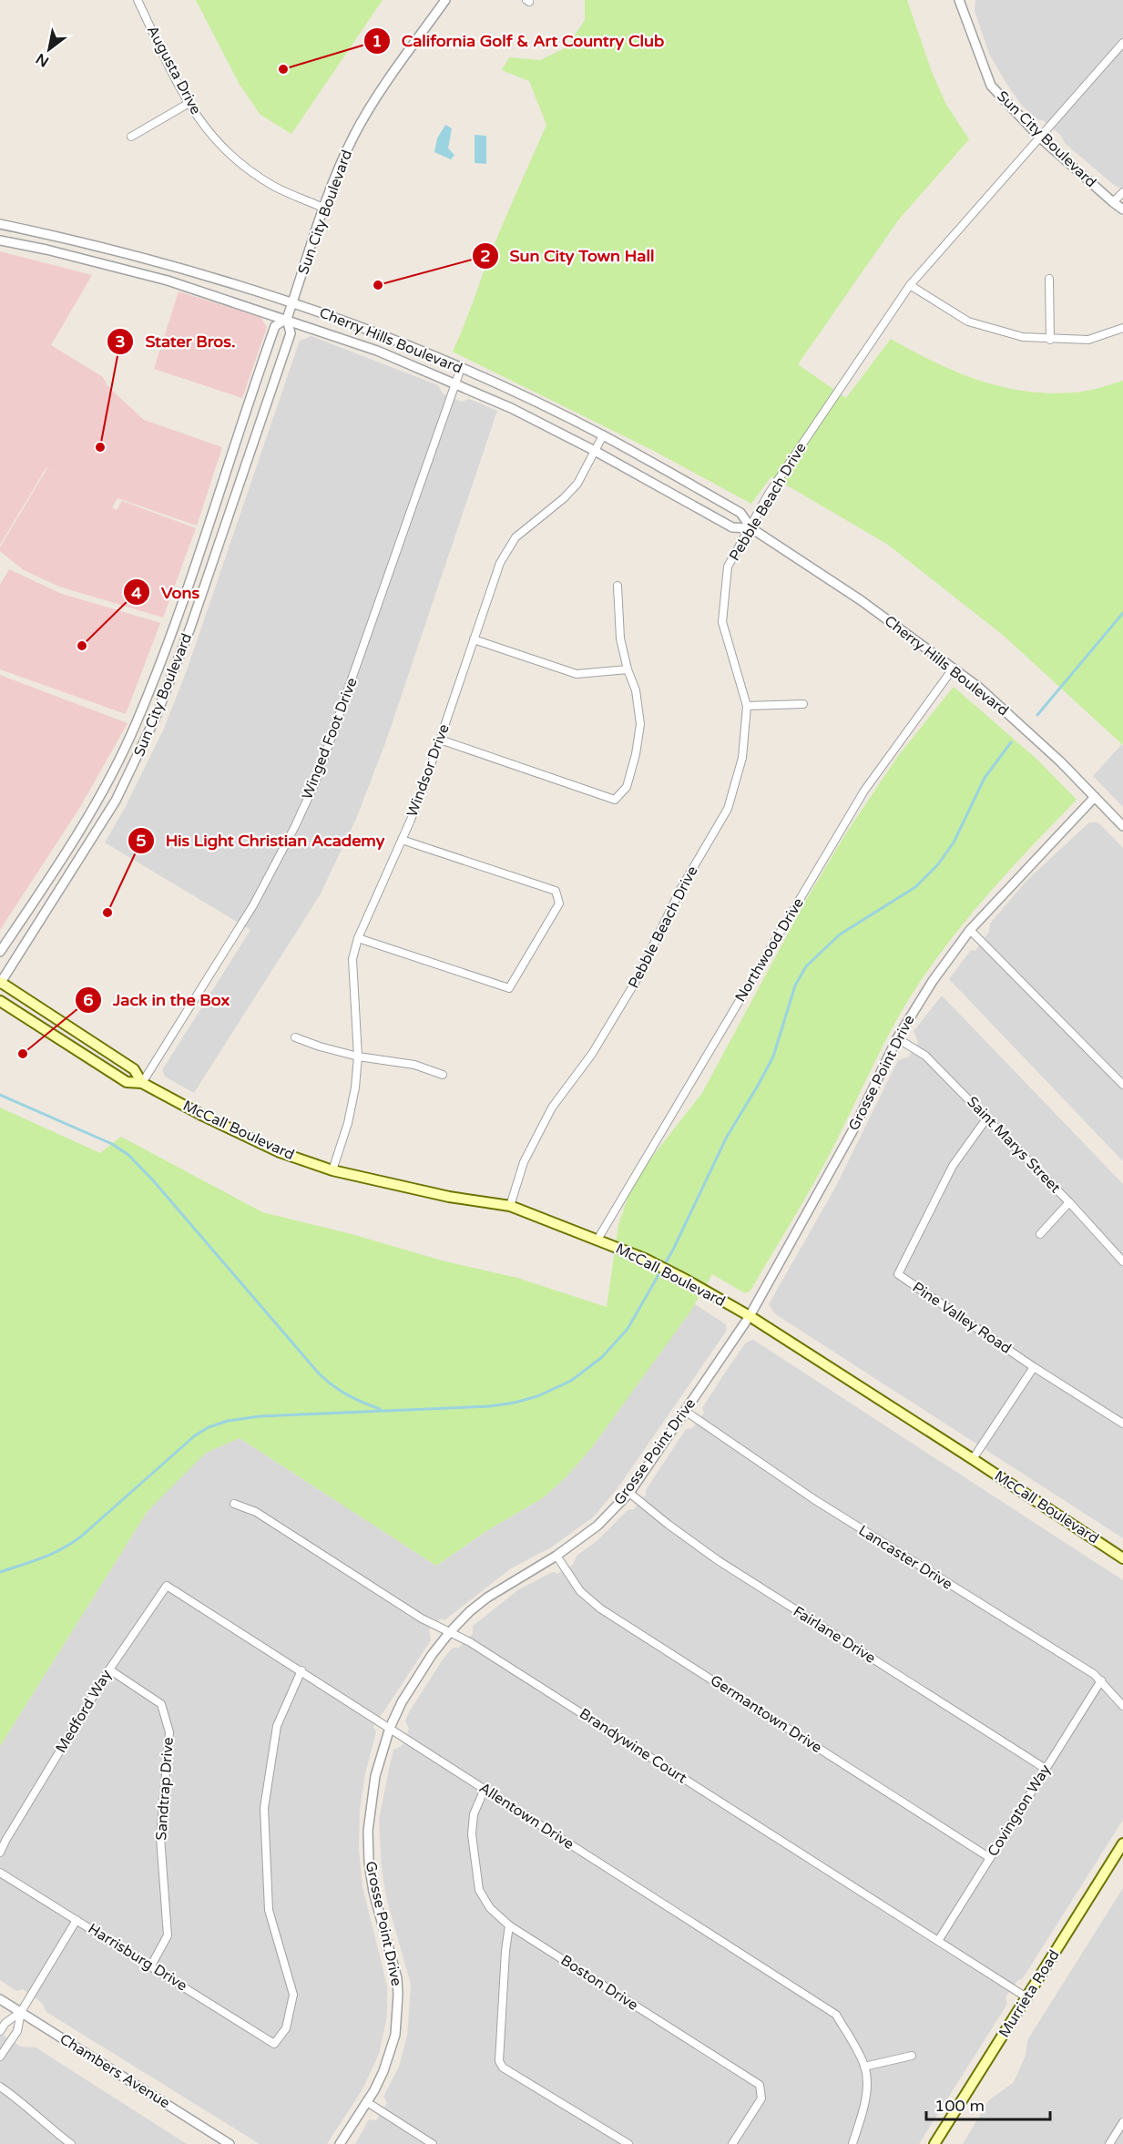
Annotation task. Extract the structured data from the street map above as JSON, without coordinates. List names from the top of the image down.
{
  "streets": {
    "main road": ["McCall Boulevard", "Murrieta Road"],
    "street": [
      "Augusta Drive",
      "Sun City Boulevard",
      "Cherry Hills Boulevard",
      "Pebble Beach Drive",
      "Winged Foot Drive",
      "Windsor Drive",
      "Northwood Drive",
      "Grosse Point Drive",
      "Saint Marys Street",
      "Pine Valley Road",
      "Lancaster Drive",
      "Fairlane Drive",
      "Medford Way",
      "Germantown Drive",
      "Brandywine Court",
      "Sandtrap Drive",
      "Covington Way",
      "Allentown Drive",
      "Harrisburg Drive",
      "Boston Drive",
      "Chambers Avenue"
    ]
  },
  "crossings": [
    ["Augusta Drive", "Sun City Boulevard"],
    ["Sun City Boulevard", "Cherry Hills Boulevard"],
    ["Sun City Boulevard", "Pebble Beach Drive"],
    ["Sun City Boulevard", "McCall Boulevard"],
    ["Cherry Hills Boulevard", "Pebble Beach Drive"],
    ["Cherry Hills Boulevard", "Winged Foot Drive"],
    ["Cherry Hills Boulevard", "Windsor Drive"],
    ["Cherry Hills Boulevard", "Northwood Drive"],
    ["Cherry Hills Boulevard", "Grosse Point Drive"],
    ["Pebble Beach Drive", "McCall Boulevard"],
    ["Winged Foot Drive", "McCall Boulevard"],
    ["Windsor Drive", "McCall Boulevard"],
    ["Northwood Drive", "McCall Boulevard"],
    ["Grosse Point Drive", "McCall Boulevard"],
    ["Grosse Point Drive", "Saint Marys Street"],
    ["Grosse Point Drive", "Lancaster Drive"],
    ["Grosse Point Drive", "Fairlane Drive"],
    ["Grosse Point Drive", "Germantown Drive"],
    ["Grosse Point Drive", "Brandywine Court"],
    ["Grosse Point Drive", "Allentown Drive"],
    ["Saint Marys Street", "Pine Valley Road"],
    ["Lancaster Drive", "Covington Way"],
    ["Fairlane Drive", "Covington Way"],
    ["Medford Way", "Sandtrap Drive"],
    ["Medford Way", "Allentown Drive"],
    ["Germantown Drive", "Covington Way"],
    ["Brandywine Court", "Covington Way"],
    ["Brandywine Court", "Murrieta Road"],
    ["Sandtrap Drive", "Harrisburg Drive"],
    ["Allentown Drive", "Harrisburg Drive"],
    ["Allentown Drive", "Boston Drive"]
  ],
  "places": [
    "California Golf & Art Country Club",
    "Sun City Town Hall",
    "Stater Bros.",
    "Vons",
    "His Light Christian Academy",
    "Jack in the Box"
  ],
  "scale_bar": "100 m",
  "north": "bottom left"
}
